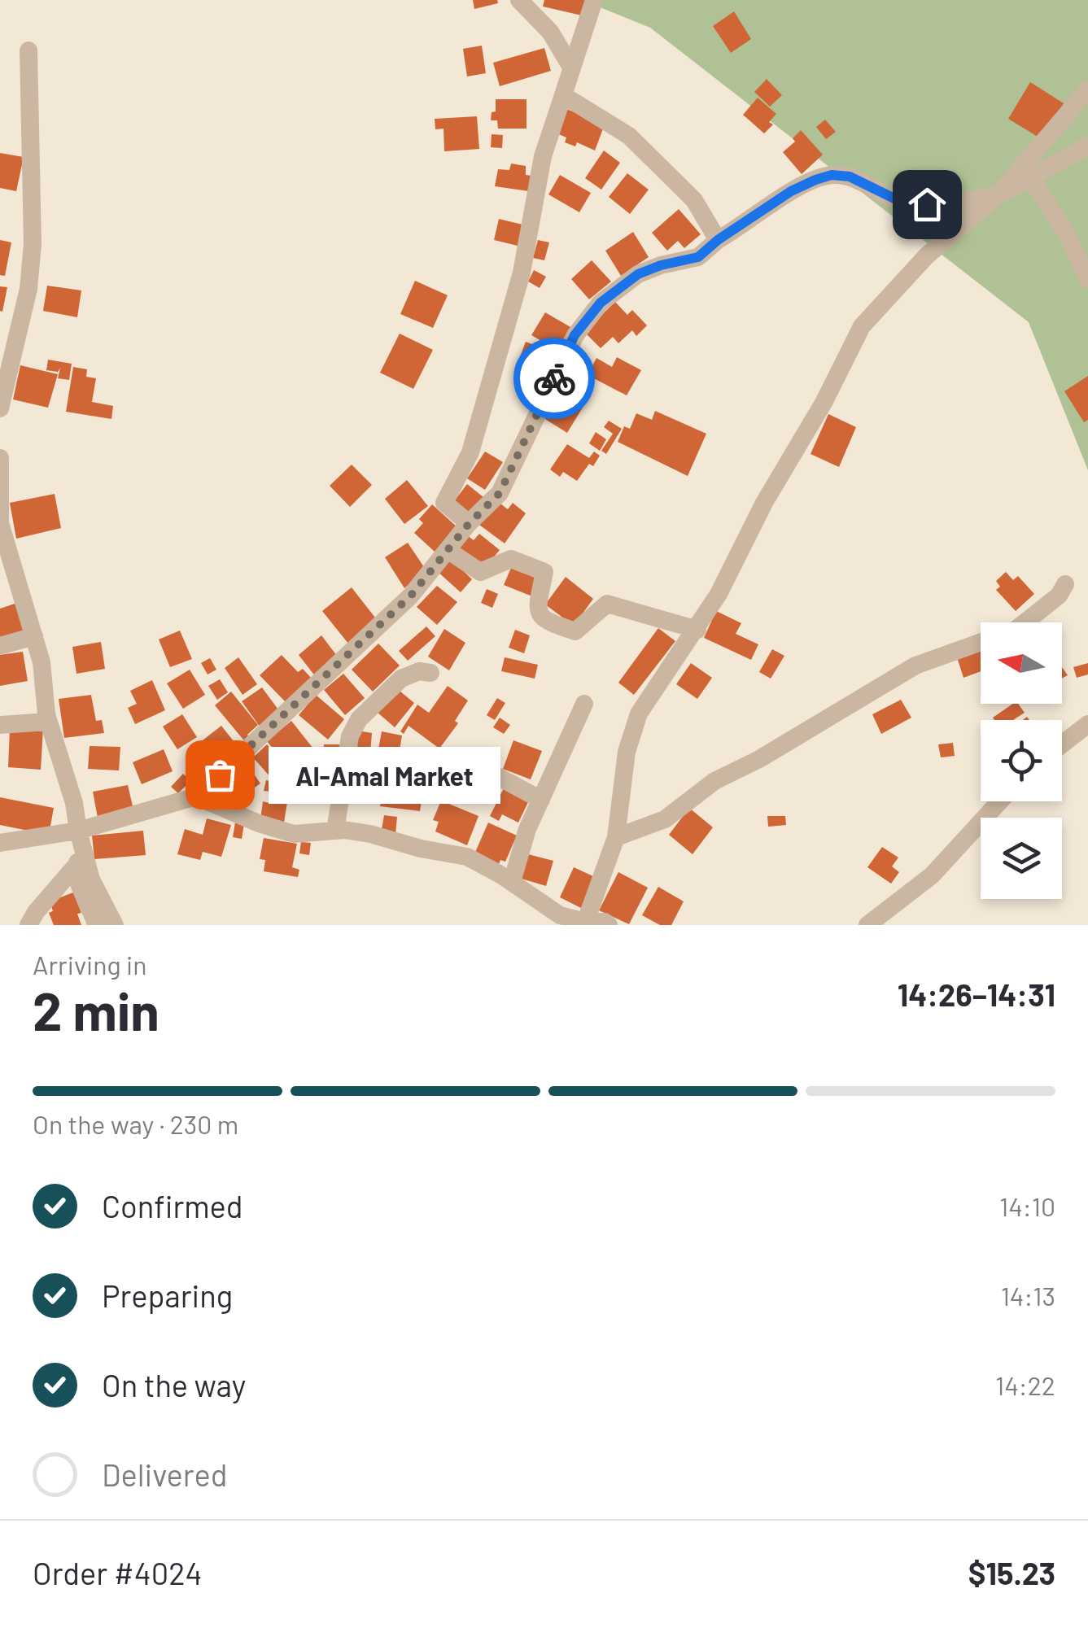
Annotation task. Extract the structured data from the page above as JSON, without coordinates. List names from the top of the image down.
{
  "places": ["Al-Amal Market"],
  "north": "left",
  "page": {
    "bubble": "Al-Amal Market",
    "heading": ["2 min", "Arriving in", "14:26–14:31"],
    "panel": ["Order #4024", "$15.23"],
    "bar": "On the way · 230 m",
    "list": [
      ["Confirmed", "14:10"],
      ["Preparing", "14:13"],
      ["On the way", "14:22"],
      "Delivered"
    ]
  }
}
